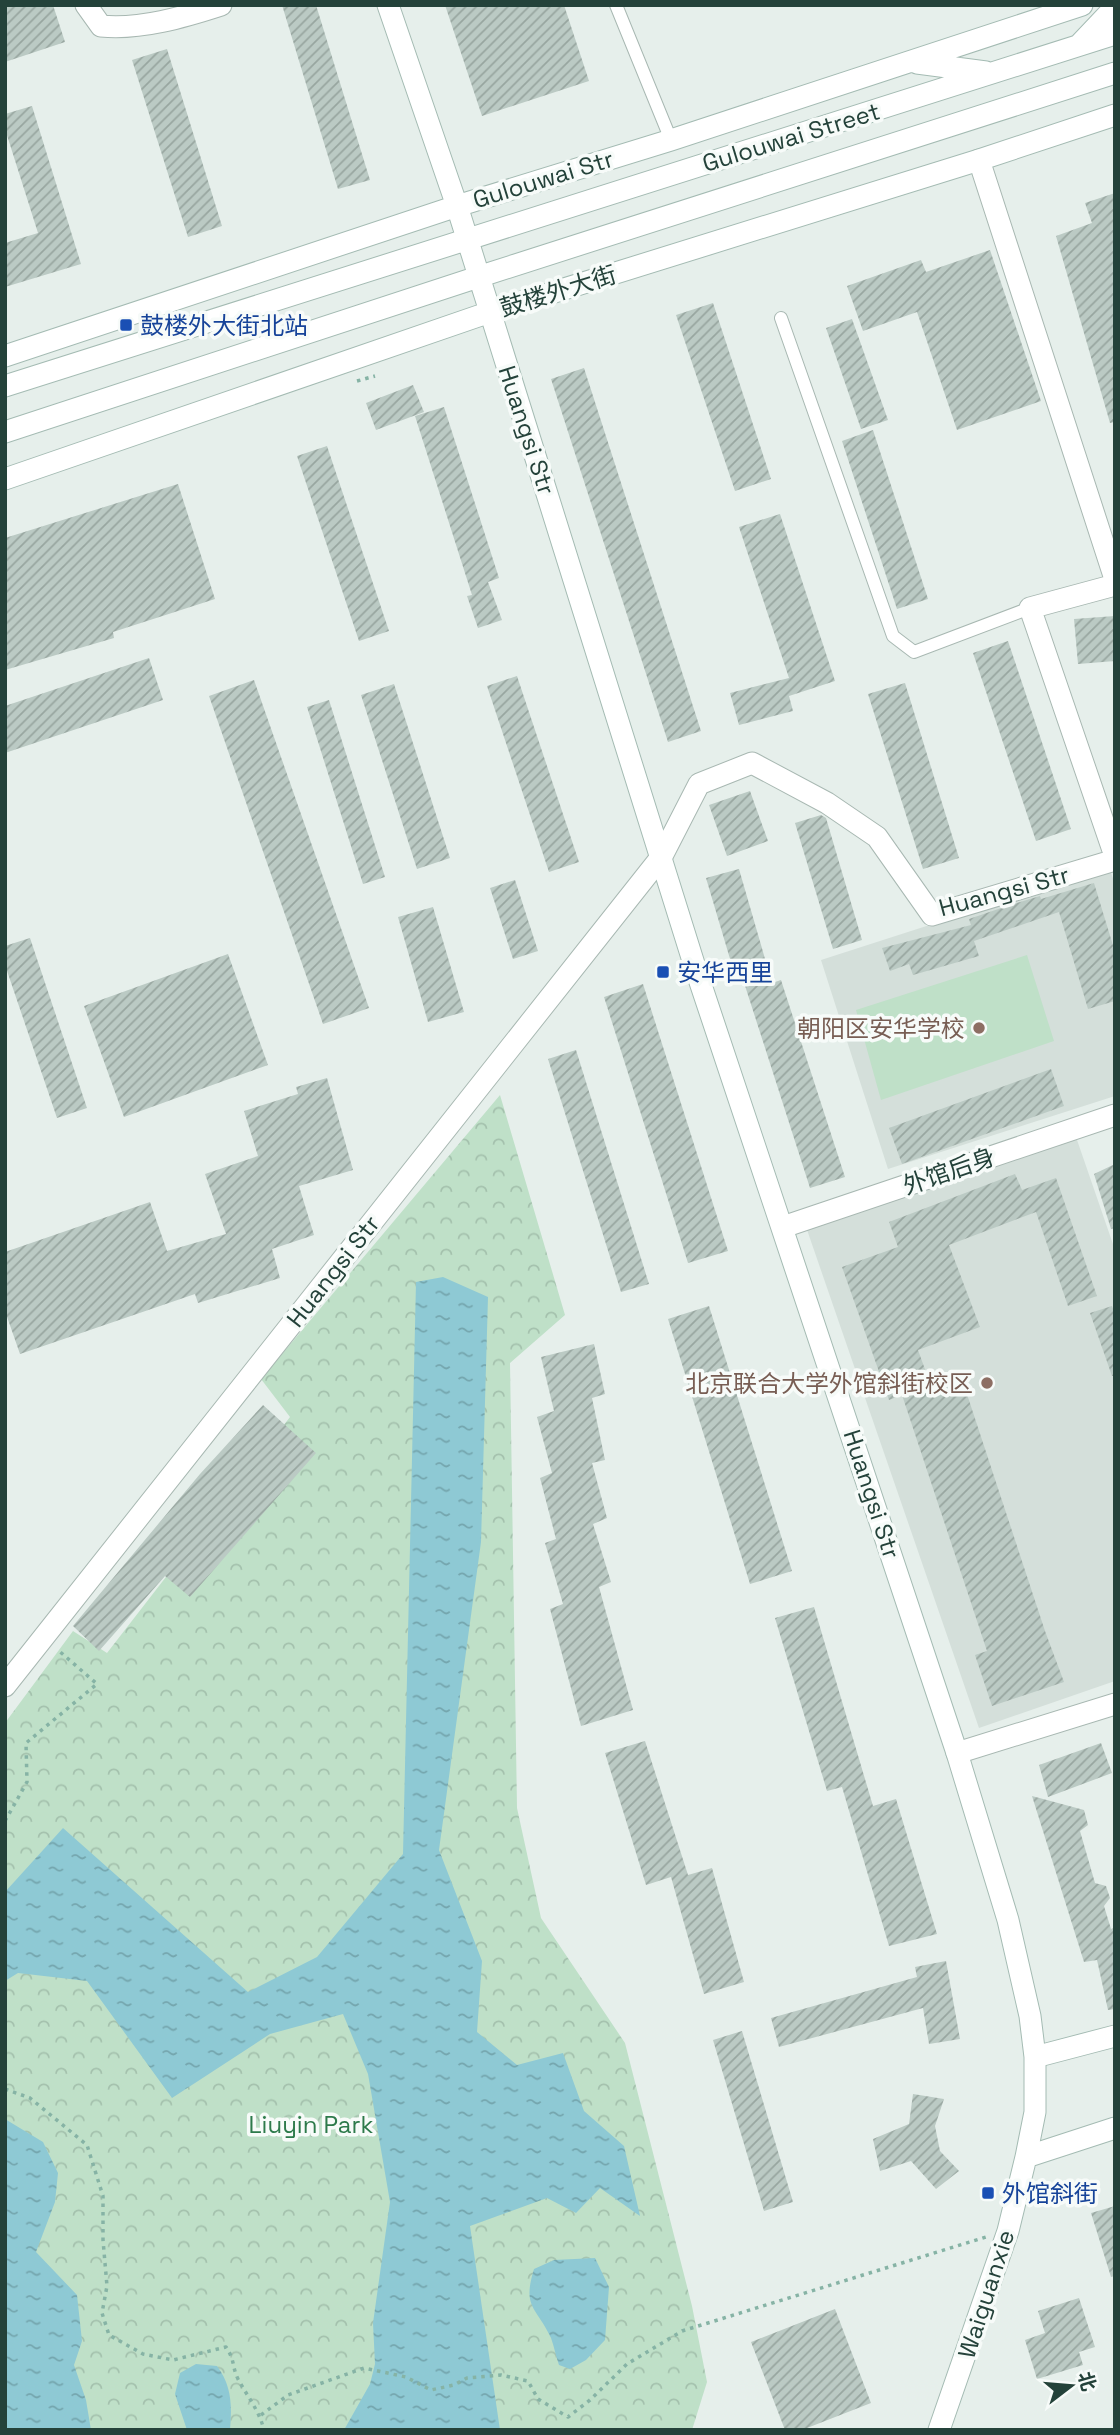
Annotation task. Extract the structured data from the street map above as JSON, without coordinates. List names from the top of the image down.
{
  "streets": {
    "street": [
      "Gulouwai Street",
      "Gulouwai Str",
      "鼓楼外大街",
      "Huangsi Str",
      "外馆后身",
      "Waiguanxie"
    ]
  },
  "crossings": [
    ["Gulouwai Street", "Huangsi Str"],
    ["Gulouwai Str", "Huangsi Str"],
    ["鼓楼外大街", "Huangsi Str"],
    ["Huangsi Str", "外馆后身"],
    ["Huangsi Str", "Waiguanxie"]
  ],
  "parks": ["Liuyin Park"],
  "places": {
    "transit": ["鼓楼外大街北站", "安华西里", "外馆斜街"],
    "other": ["朝阳区安华学校", "北京联合大学外馆斜街校区"]
  },
  "north": "right"
}
